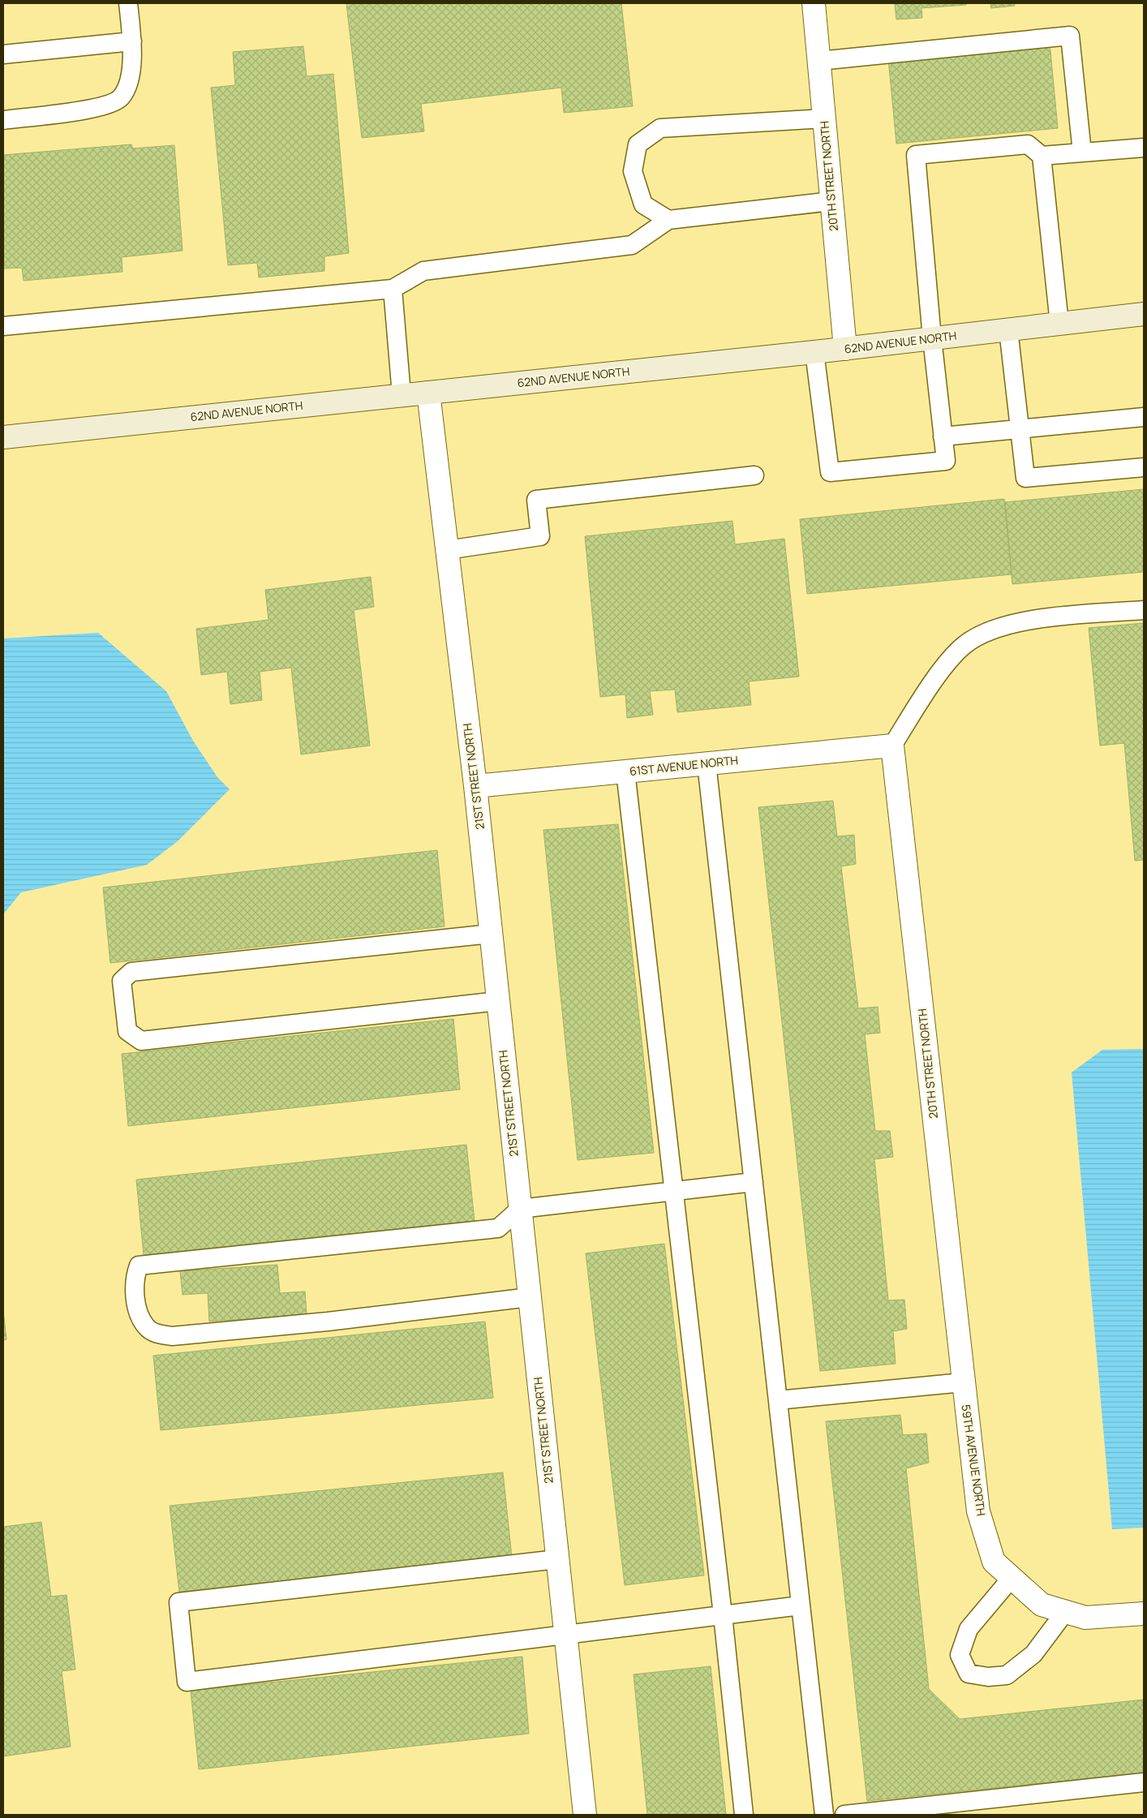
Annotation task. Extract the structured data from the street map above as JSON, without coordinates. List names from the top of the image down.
{
  "streets": {
    "street": [
      "20TH STREET NORTH",
      "62ND AVENUE NORTH",
      "61ST AVENUE NORTH",
      "21ST STREET NORTH",
      "59TH AVENUE NORTH"
    ]
  },
  "crossings": [
    ["20TH STREET NORTH", "62ND AVENUE NORTH"],
    ["20TH STREET NORTH", "61ST AVENUE NORTH"],
    ["20TH STREET NORTH", "59TH AVENUE NORTH"],
    ["62ND AVENUE NORTH", "21ST STREET NORTH"],
    ["61ST AVENUE NORTH", "21ST STREET NORTH"]
  ]
}
